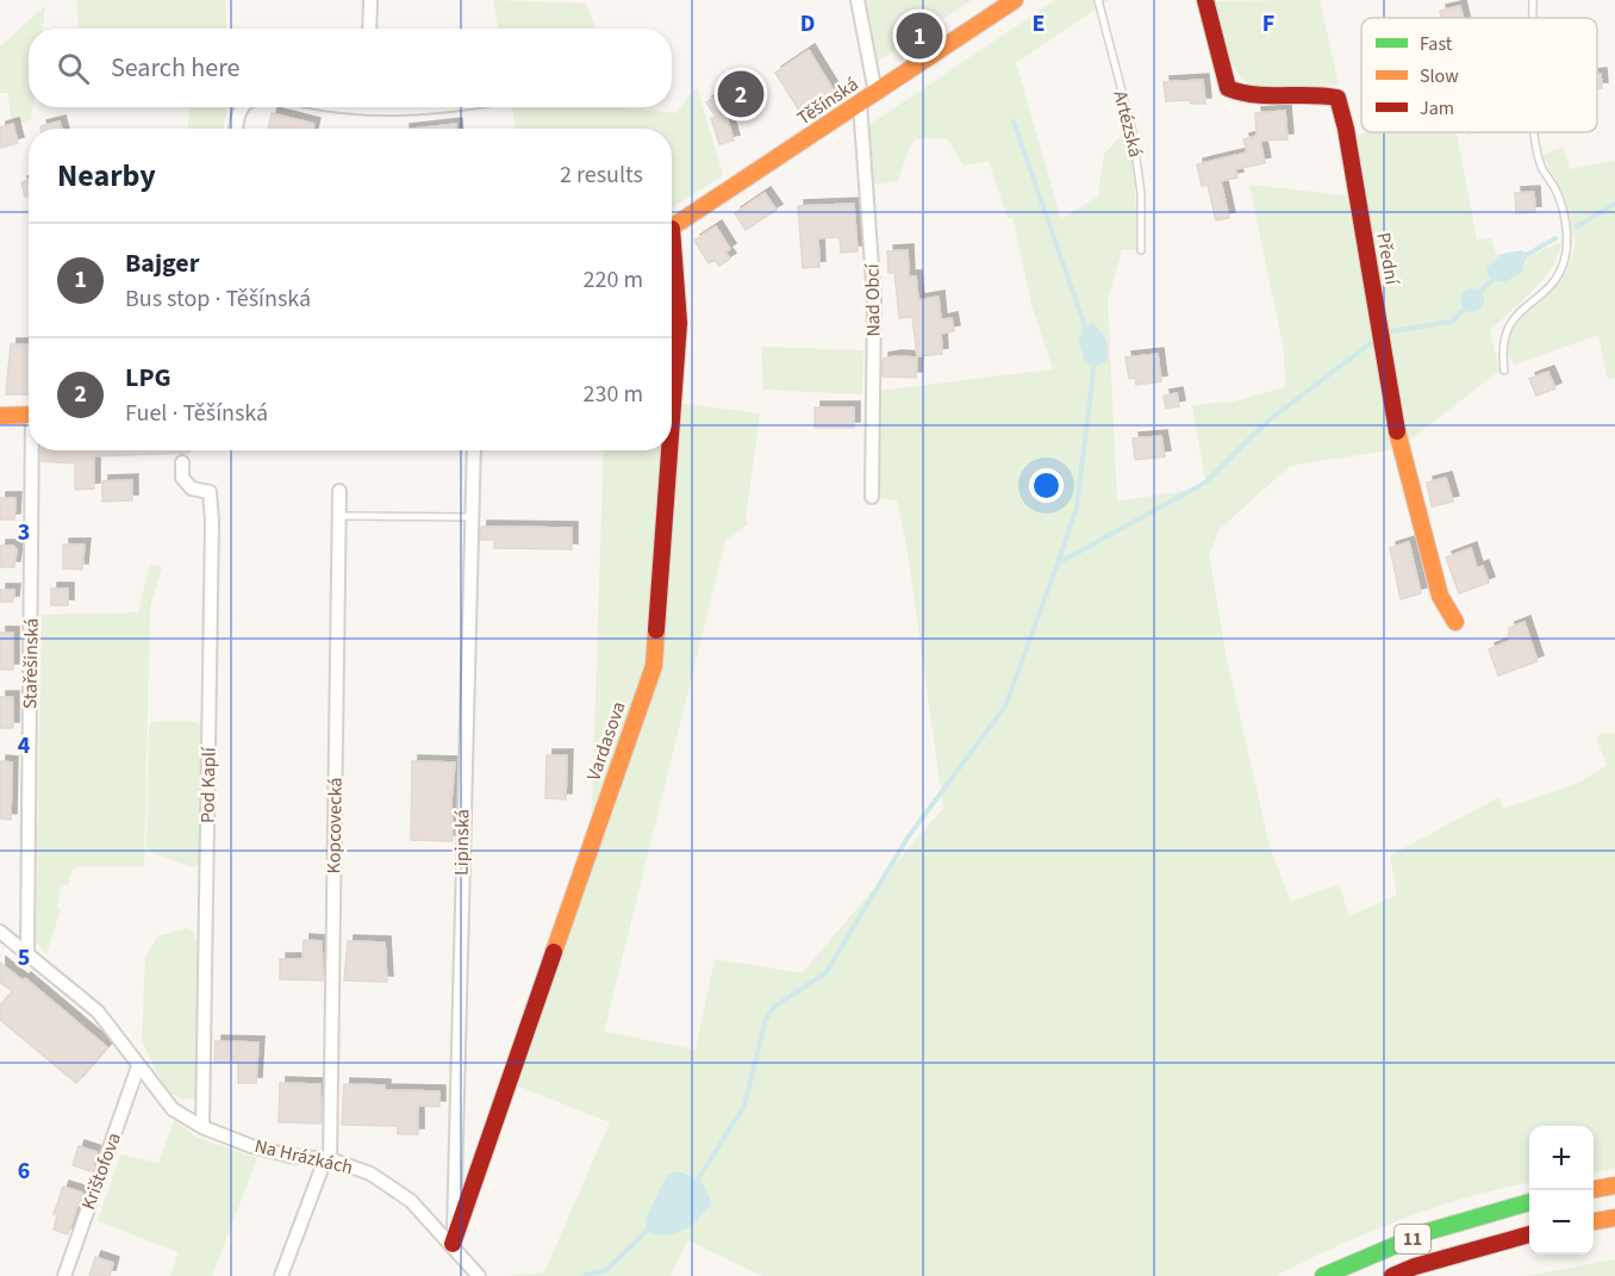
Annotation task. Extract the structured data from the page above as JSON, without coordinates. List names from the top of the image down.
{
  "streets": {
    "main road": [
      "Těšínská",
      "Přední",
      "Vardasova",
      "11"
    ],
    "street": [
      "Nad Obcí",
      "Stařešinská",
      "Pod Kaplí",
      "Kopcovecká",
      "Lipinská",
      "Na Hrázkách",
      "Krištofova"
    ],
    "lane": ["Artézská"]
  },
  "crossings": [
    ["Těšínská", "Nad Obcí"],
    ["Stařešinská", "Na Hrázkách"],
    ["Vardasova", "Lipinská"],
    ["Vardasova", "Na Hrázkách"],
    ["Pod Kaplí", "Na Hrázkách"],
    ["Kopcovecká", "Na Hrázkách"],
    ["Lipinská", "Na Hrázkách"],
    ["Na Hrázkách", "Krištofova"]
  ],
  "legend": ["Fast", "Slow", "Jam"],
  "page": {
    "pins": ["1", "2"],
    "search": "Search here",
    "heading": ["Nearby", "2 results"],
    "list": [
      {
        "mark": "1",
        "name": "Bajger",
        "note": "Bus stop · Těšínská",
        "value": "220 m"
      },
      {
        "mark": "2",
        "name": "LPG",
        "note": "Fuel · Těšínská",
        "value": "230 m"
      }
    ],
    "map_buttons": ["+", "−"]
  },
  "grid": {
    "columns": ["D", "E", "F"],
    "rows": [
      "3",
      "4",
      "5",
      "6"
    ]
  }
}
